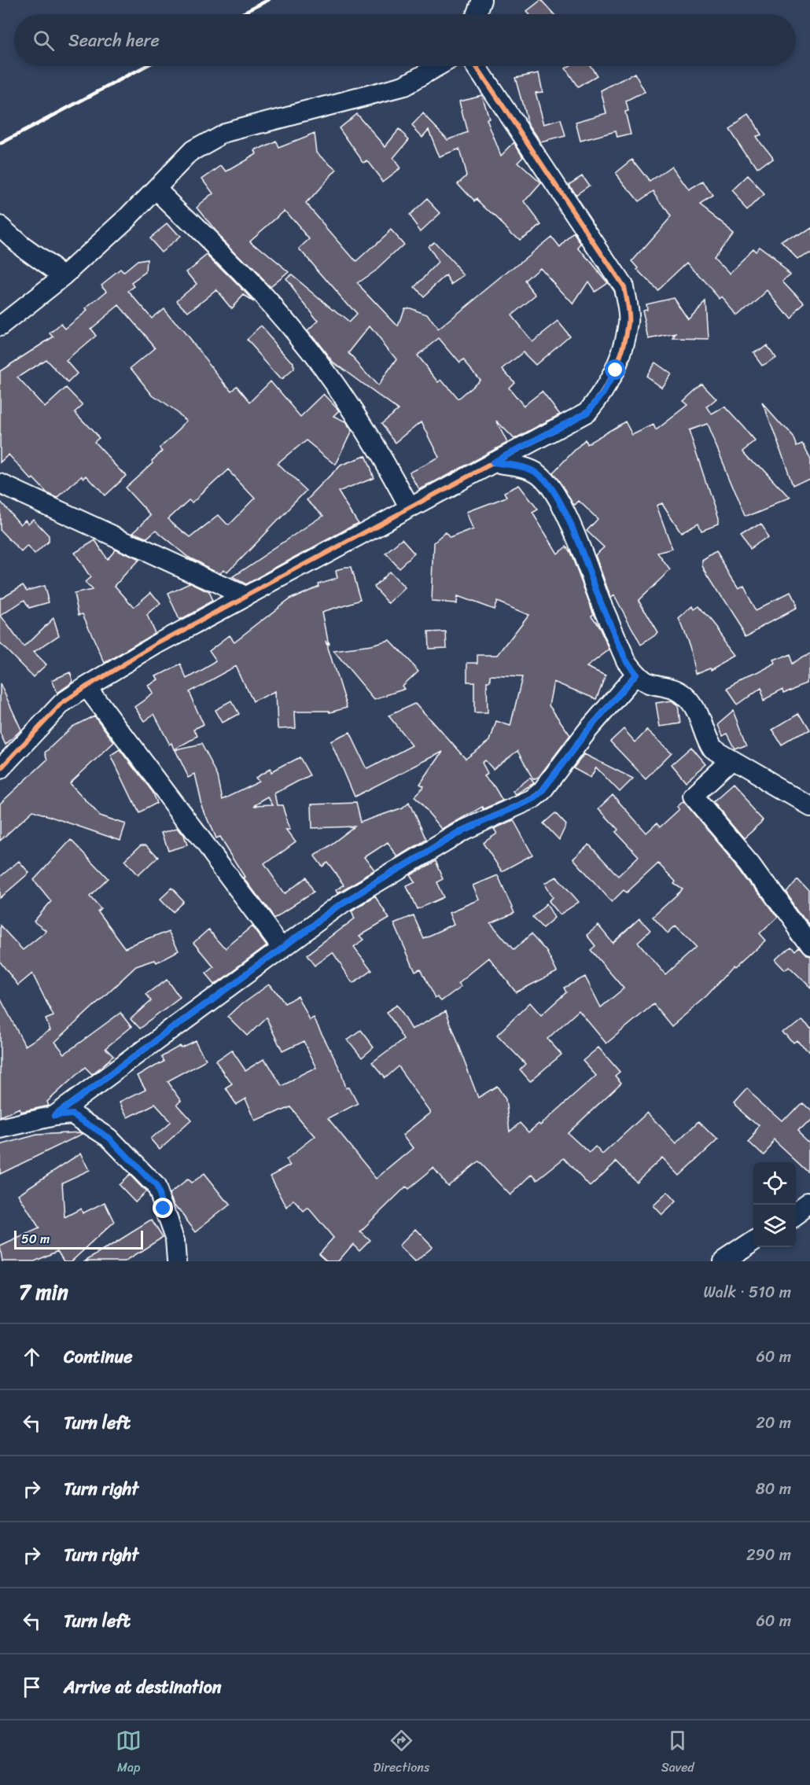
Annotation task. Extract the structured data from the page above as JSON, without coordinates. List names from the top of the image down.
{
  "scale_bar": "50 m",
  "page": {
    "search": "Search here",
    "scale": "50 m",
    "heading": ["7 min", "Walk · 510 m"],
    "list": [
      ["Continue", "60 m"],
      ["Turn left", "20 m"],
      ["Turn right", "80 m"],
      ["Turn right", "290 m"],
      ["Turn left", "60 m"],
      "Arrive at destination"
    ],
    "nav": ["Map", "Directions", "Saved"]
  }
}
